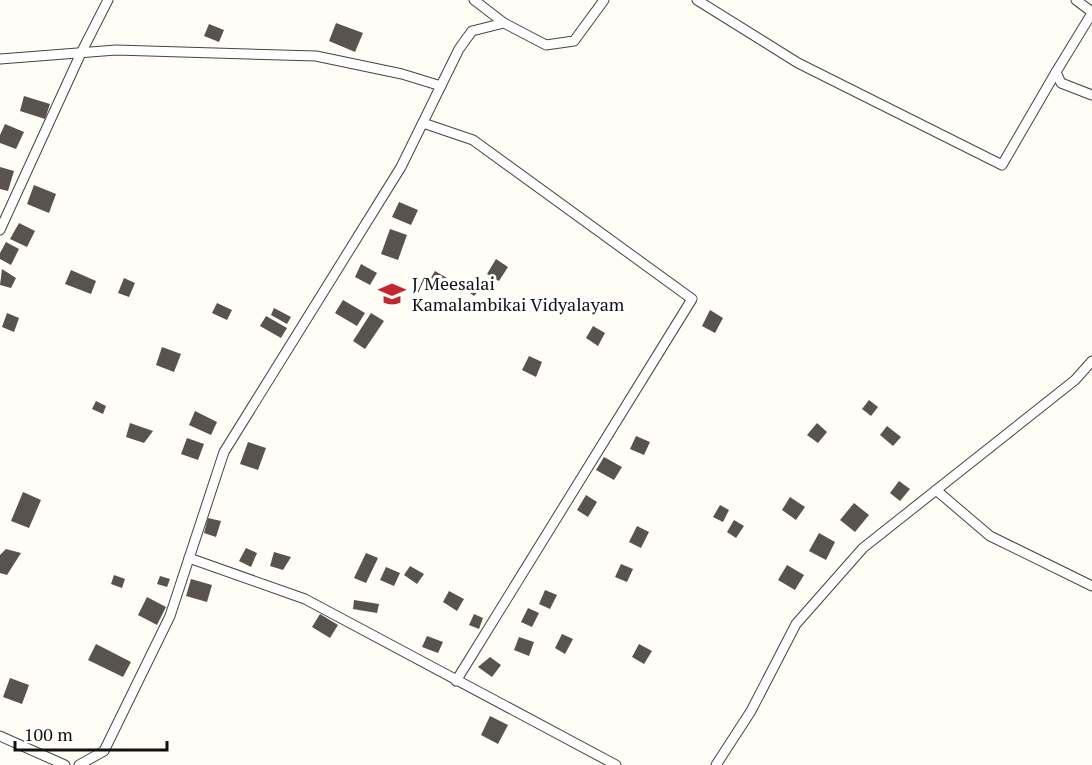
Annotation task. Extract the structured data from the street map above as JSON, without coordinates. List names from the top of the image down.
{
  "places": {
    "school or university": ["J/Meesalai Kamalambikai Vidyalayam"]
  },
  "scale_bar": "100 m"
}
